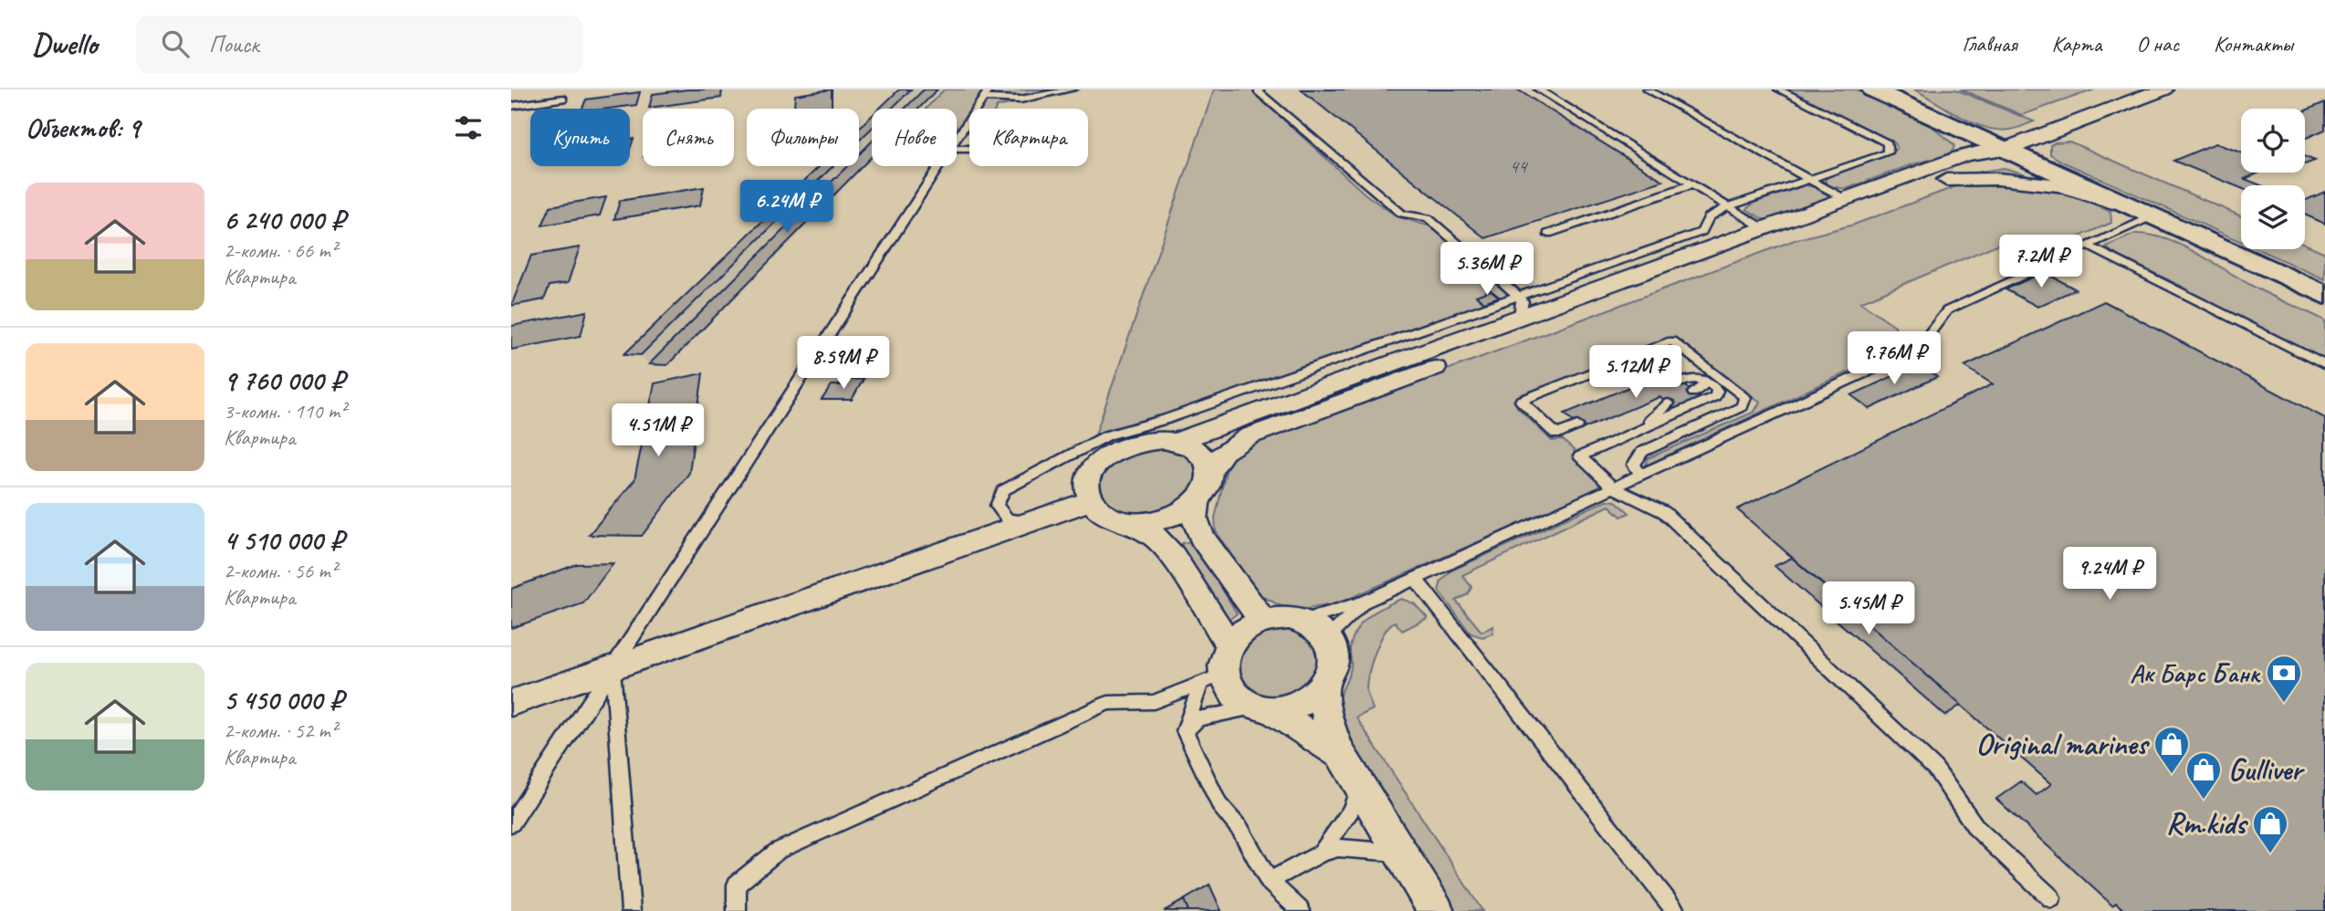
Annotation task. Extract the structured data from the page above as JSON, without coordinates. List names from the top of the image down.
{
  "places": {
    "bank": ["Ак Барс Банк"],
    "shop": ["Original marines", "Gulliver", "Rm.kids"]
  },
  "house_numbers": ["44"],
  "page": {
    "header": "Dwello",
    "search": "Поиск",
    "nav": [
      "Главная",
      "Карта",
      "О нас",
      "Контакты"
    ],
    "heading": "Объектов: 9",
    "chip": [
      "Купить",
      "Снять",
      "Фильтры",
      "Новое",
      "Квартира"
    ],
    "list": [
      {
        "name": "6 240 000 ₽",
        "note": "2-комн. · 66 m² · Квартира"
      },
      {
        "name": "9 760 000 ₽",
        "note": "3-комн. · 110 m² · Квартира"
      },
      {
        "name": "4 510 000 ₽",
        "note": "2-комн. · 56 m² · Квартира"
      },
      {
        "name": "5 450 000 ₽",
        "note": "2-комн. · 52 m² · Квартира"
      }
    ],
    "price": [
      "6.24M ₽",
      "7.2M ₽",
      "5.36M ₽",
      "9.76M ₽",
      "8.59M ₽",
      "5.12M ₽",
      "4.51M ₽",
      "9.24M ₽",
      "5.45M ₽"
    ]
  }
}
